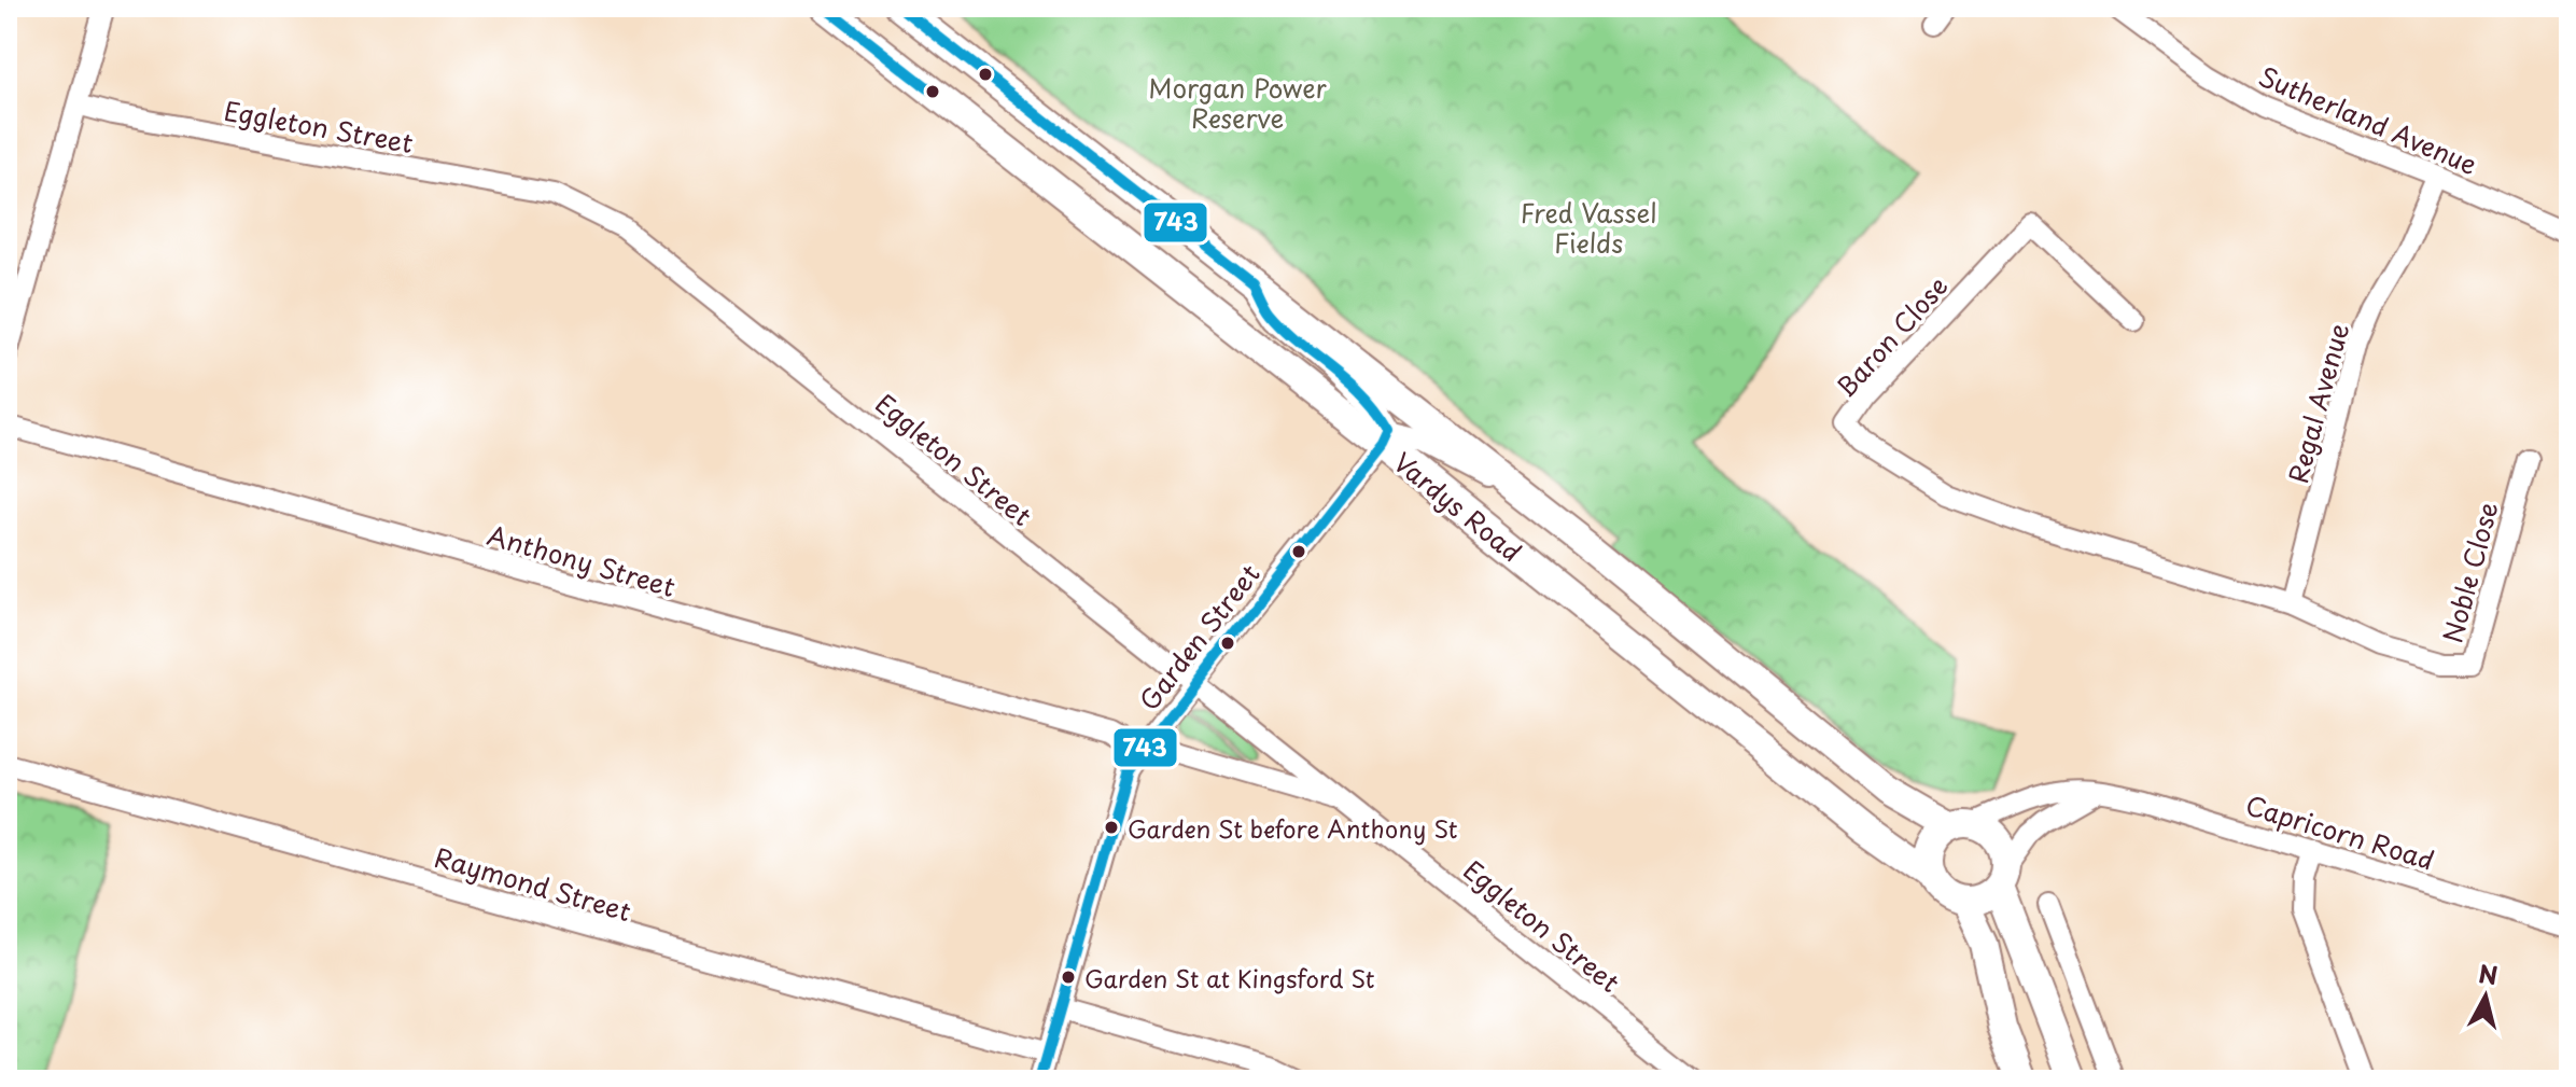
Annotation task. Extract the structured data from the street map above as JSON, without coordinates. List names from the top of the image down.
{
  "streets": {
    "main road": ["Vardys Road"],
    "street": [
      "Sutherland Avenue",
      "Eggleton Street",
      "Baron Close",
      "Regal Avenue",
      "Anthony Street",
      "Noble Close",
      "Garden Street",
      "Capricorn Road",
      "Raymond Street"
    ]
  },
  "crossings": [
    ["Sutherland Avenue", "Regal Avenue"],
    ["Eggleton Street", "Garden Street"],
    ["Baron Close", "Regal Avenue"],
    ["Baron Close", "Noble Close"],
    ["Regal Avenue", "Noble Close"],
    ["Vardys Road", "Garden Street"],
    ["Vardys Road", "Capricorn Road"],
    ["Anthony Street", "Garden Street"],
    ["Garden Street", "Raymond Street"]
  ],
  "parks": ["Morgan Power Reserve", "Fred Vassel Fields"],
  "places": ["Garden St before Anthony St", "Garden St at Kingsford St"],
  "lines": ["transit line 743"],
  "north": "top"
}
